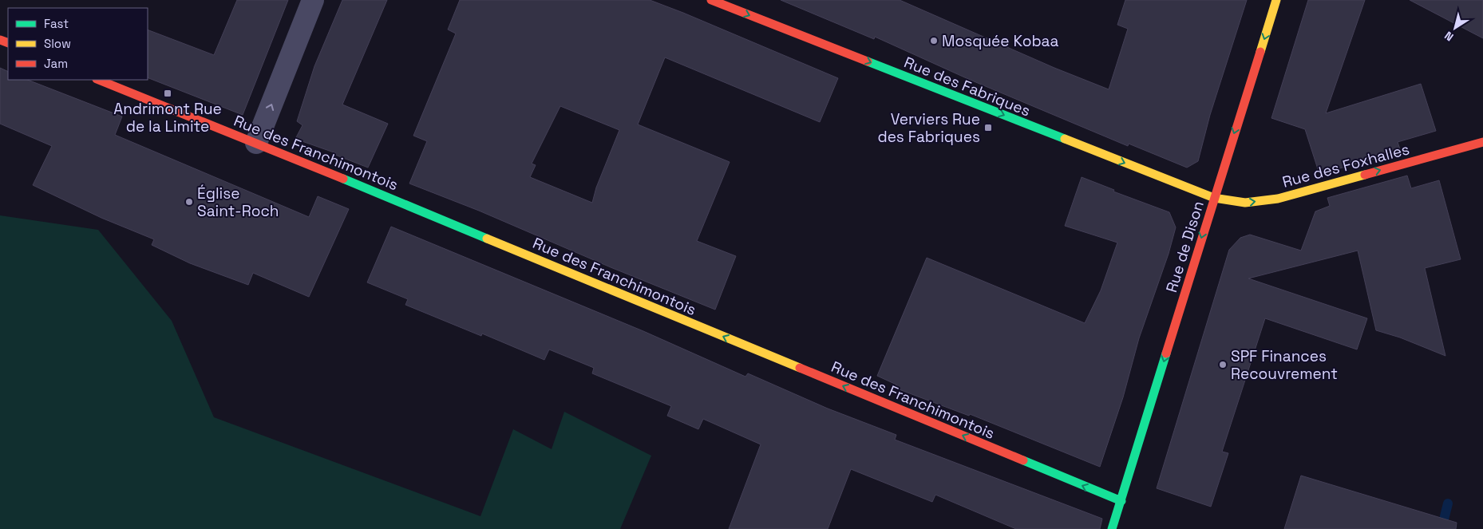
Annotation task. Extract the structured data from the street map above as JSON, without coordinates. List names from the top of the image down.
{
  "streets": {
    "street": [
      "Rue des Fabriques",
      "Rue des Franchimontois",
      "Rue des Foxhalles",
      "Rue de Dison"
    ]
  },
  "crossings": [
    ["Rue des Fabriques", "Rue des Foxhalles"],
    ["Rue des Fabriques", "Rue de Dison"],
    ["Rue des Franchimontois", "Rue de Dison"],
    ["Rue des Foxhalles", "Rue de Dison"]
  ],
  "one_way": [
    "Rue des Fabriques",
    "Rue des Franchimontois",
    "Rue des Foxhalles",
    "Rue de Dison"
  ],
  "places": {
    "other": ["Mosquée Kobaa", "Église Saint-Roch", "SPF Finances Recouvrement"],
    "transit": ["Andrimont Rue de la Limite", "Verviers Rue des Fabriques"]
  },
  "legend": ["Fast", "Slow", "Jam"],
  "north": "bottom left"
}
